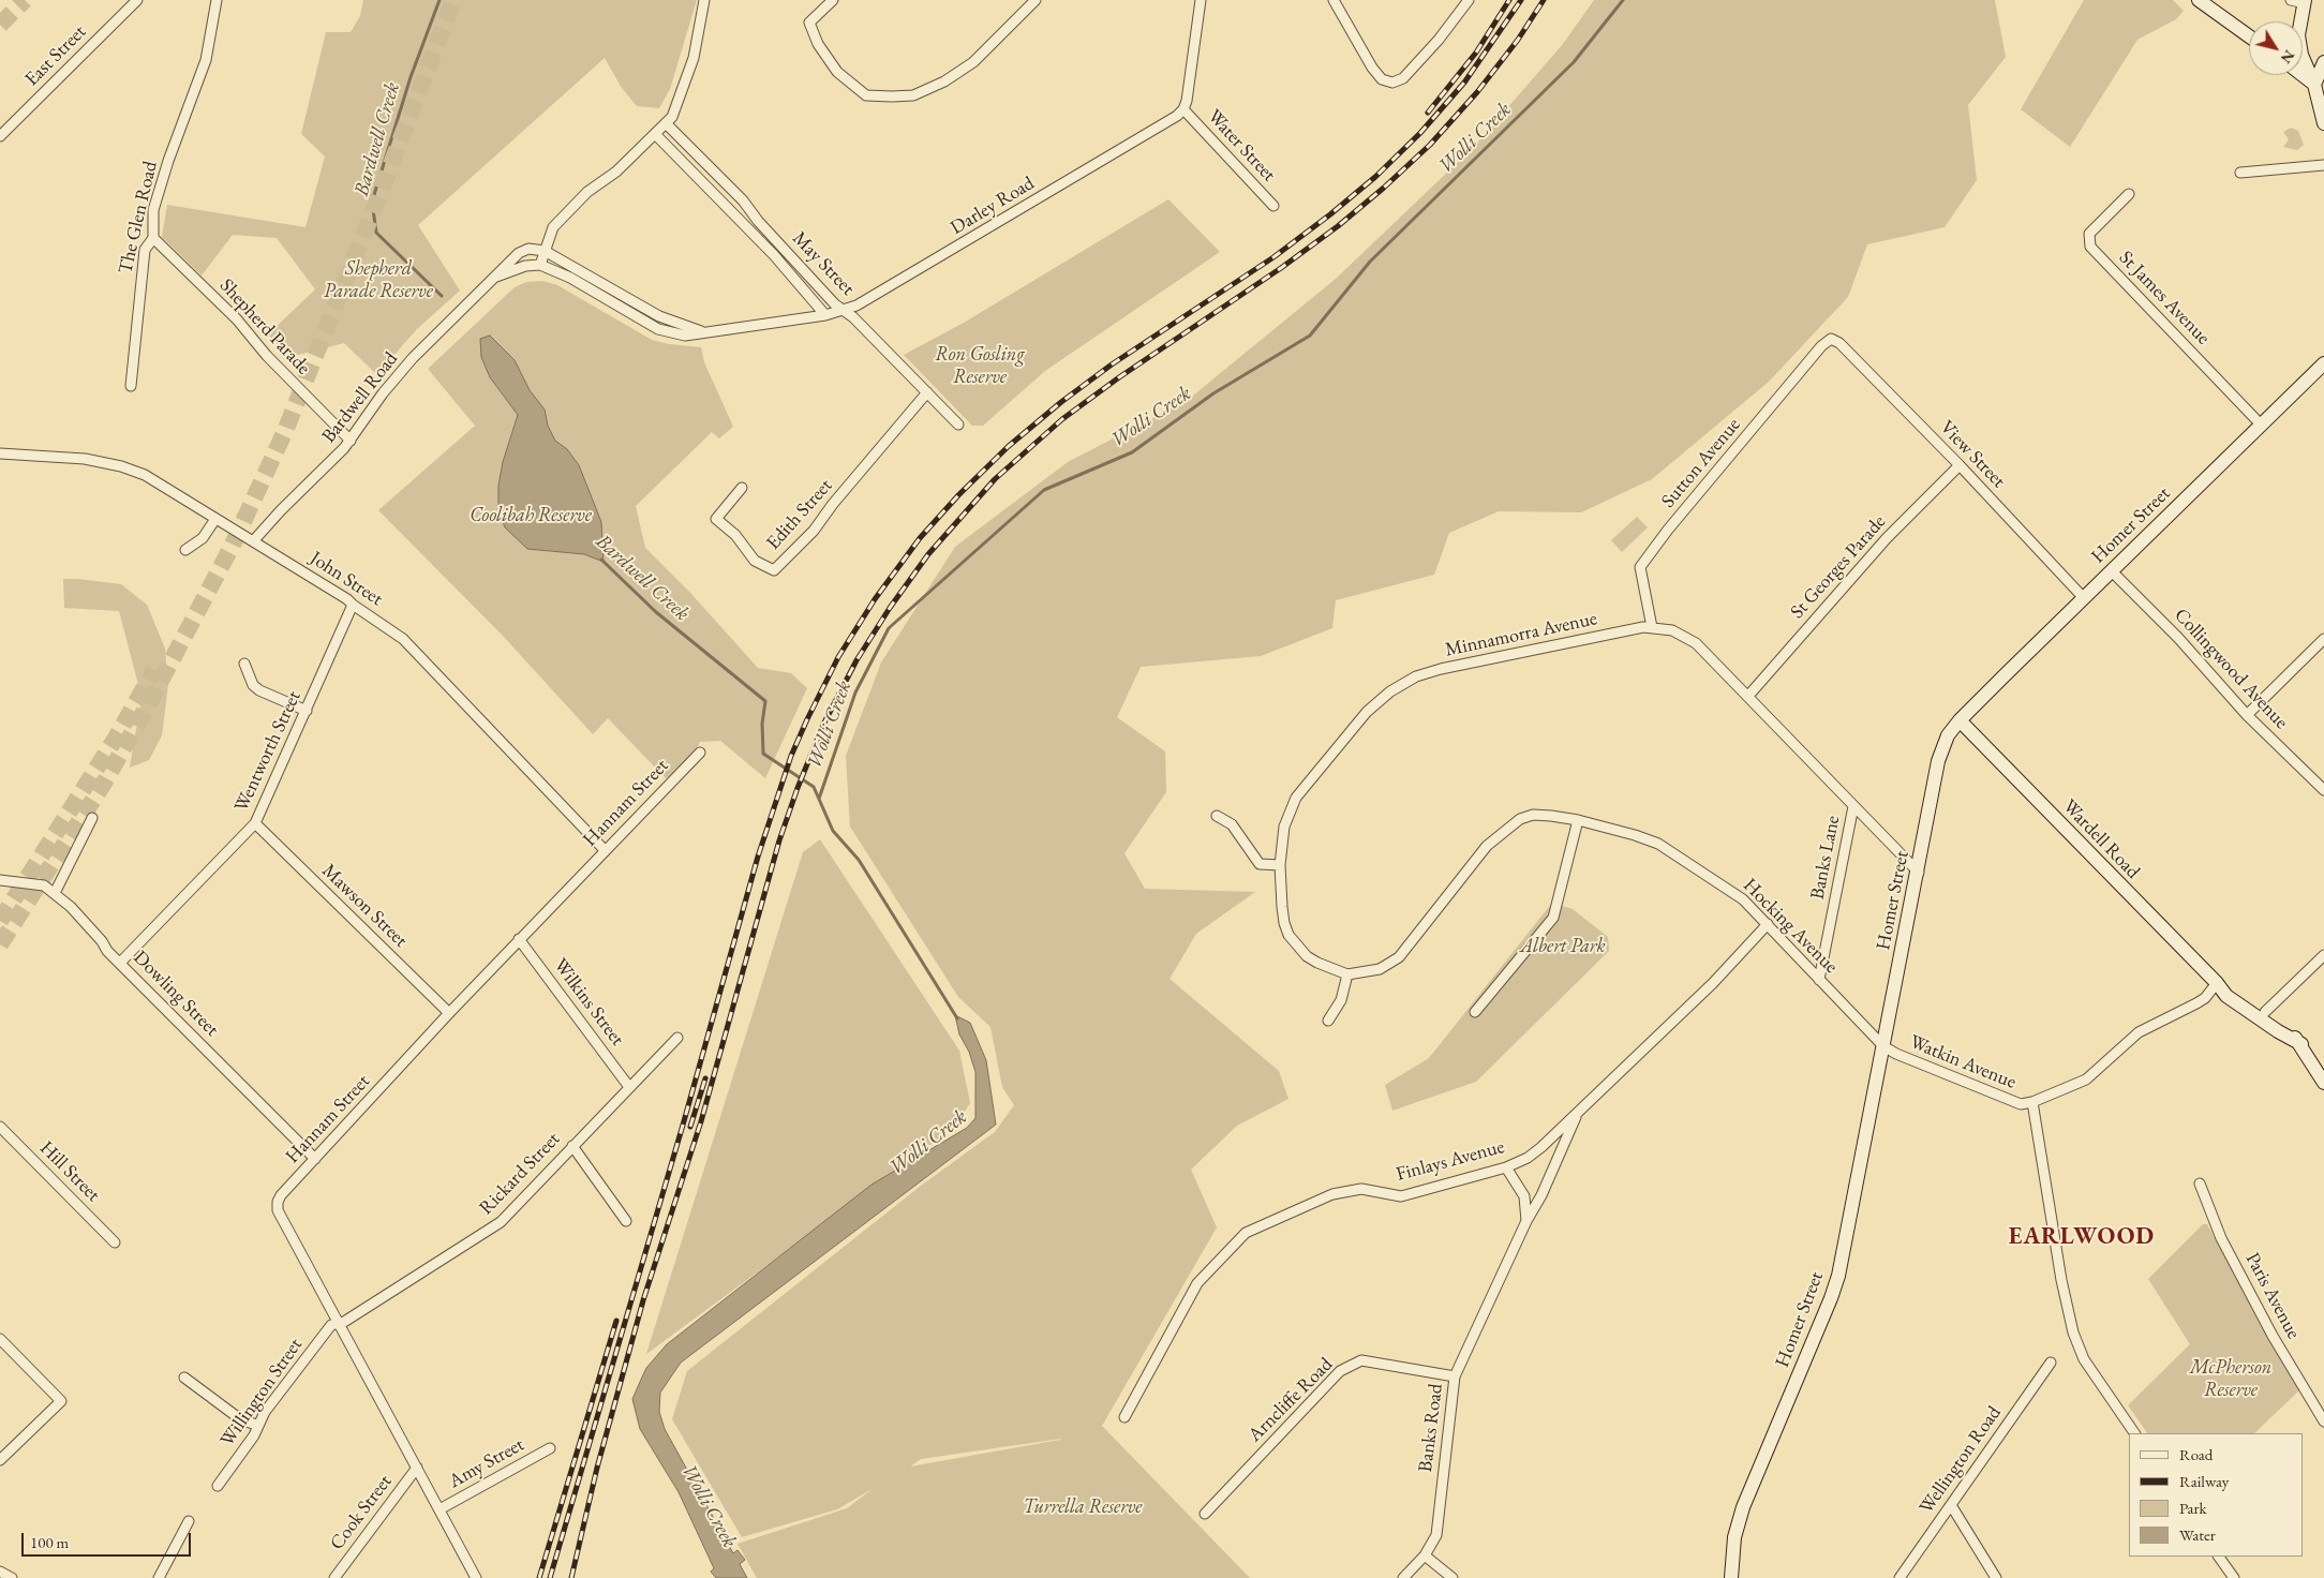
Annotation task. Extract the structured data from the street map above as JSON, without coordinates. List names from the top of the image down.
{
  "streets": {
    "main road": ["Homer Street", "Wardell Road"],
    "street": [
      "East Street",
      "Water Street",
      "Darley Road",
      "The Glen Road",
      "May Street",
      "St James Avenue",
      "Shepherd Parade",
      "Bardwell Road",
      "View Street",
      "Sutton Avenue",
      "Edith Street",
      "St Georges Parade",
      "John Street",
      "Minnamorra Avenue",
      "Collingwood Avenue",
      "Wentworth Street",
      "Hannam Street",
      "Banks Lane",
      "Mawson Street",
      "Hocking Avenue",
      "Dowling Street",
      "Wilkins Street",
      "Watkin Avenue",
      "Finlays Avenue",
      "Hill Street",
      "Rickard Street",
      "Paris Avenue",
      "Willington Street",
      "Arncliffe Road",
      "Banks Road",
      "Wellington Road",
      "Amy Street",
      "Cook Street"
    ]
  },
  "crossings": [
    ["Water Street", "Darley Road"],
    ["Darley Road", "May Street"],
    ["The Glen Road", "Shepherd Parade"],
    ["May Street", "Edith Street"],
    ["St James Avenue", "Homer Street"],
    ["Shepherd Parade", "Bardwell Road"],
    ["Bardwell Road", "John Street"],
    ["View Street", "Sutton Avenue"],
    ["View Street", "Homer Street"],
    ["View Street", "St Georges Parade"],
    ["Sutton Avenue", "Minnamorra Avenue"],
    ["Homer Street", "Minnamorra Avenue"],
    ["Homer Street", "Collingwood Avenue"],
    ["Homer Street", "Wardell Road"],
    ["Homer Street", "Hocking Avenue"],
    ["Homer Street", "Watkin Avenue"],
    ["St Georges Parade", "Minnamorra Avenue"],
    ["John Street", "Wentworth Street"],
    ["John Street", "Hannam Street"],
    ["Minnamorra Avenue", "Banks Lane"],
    ["Minnamorra Avenue", "Hocking Avenue"],
    ["Wentworth Street", "Mawson Street"],
    ["Wentworth Street", "Dowling Street"],
    ["Hannam Street", "Mawson Street"],
    ["Hannam Street", "Dowling Street"],
    ["Hannam Street", "Wilkins Street"],
    ["Hannam Street", "Rickard Street"],
    ["Hannam Street", "Willington Street"],
    ["Hannam Street", "Amy Street"],
    ["Hannam Street", "Cook Street"],
    ["Wardell Road", "Watkin Avenue"],
    ["Banks Lane", "Hocking Avenue"],
    ["Hocking Avenue", "Watkin Avenue"],
    ["Hocking Avenue", "Finlays Avenue"],
    ["Wilkins Street", "Rickard Street"],
    ["Finlays Avenue", "Banks Road"],
    ["Rickard Street", "Willington Street"],
    ["Arncliffe Road", "Banks Road"]
  ],
  "districts": ["EARLWOOD"],
  "water": ["Wolli Creek", "Bardwell Creek"],
  "parks": [
    "Shepherd Parade Reserve",
    "Ron Gosling Reserve",
    "Coolibah Reserve",
    "Albert Park",
    "McPherson Reserve",
    "Turrella Reserve"
  ],
  "legend": [
    "Road",
    "Railway",
    "Park",
    "Water"
  ],
  "scale_bar": "100 m",
  "north": "bottom right"
}
